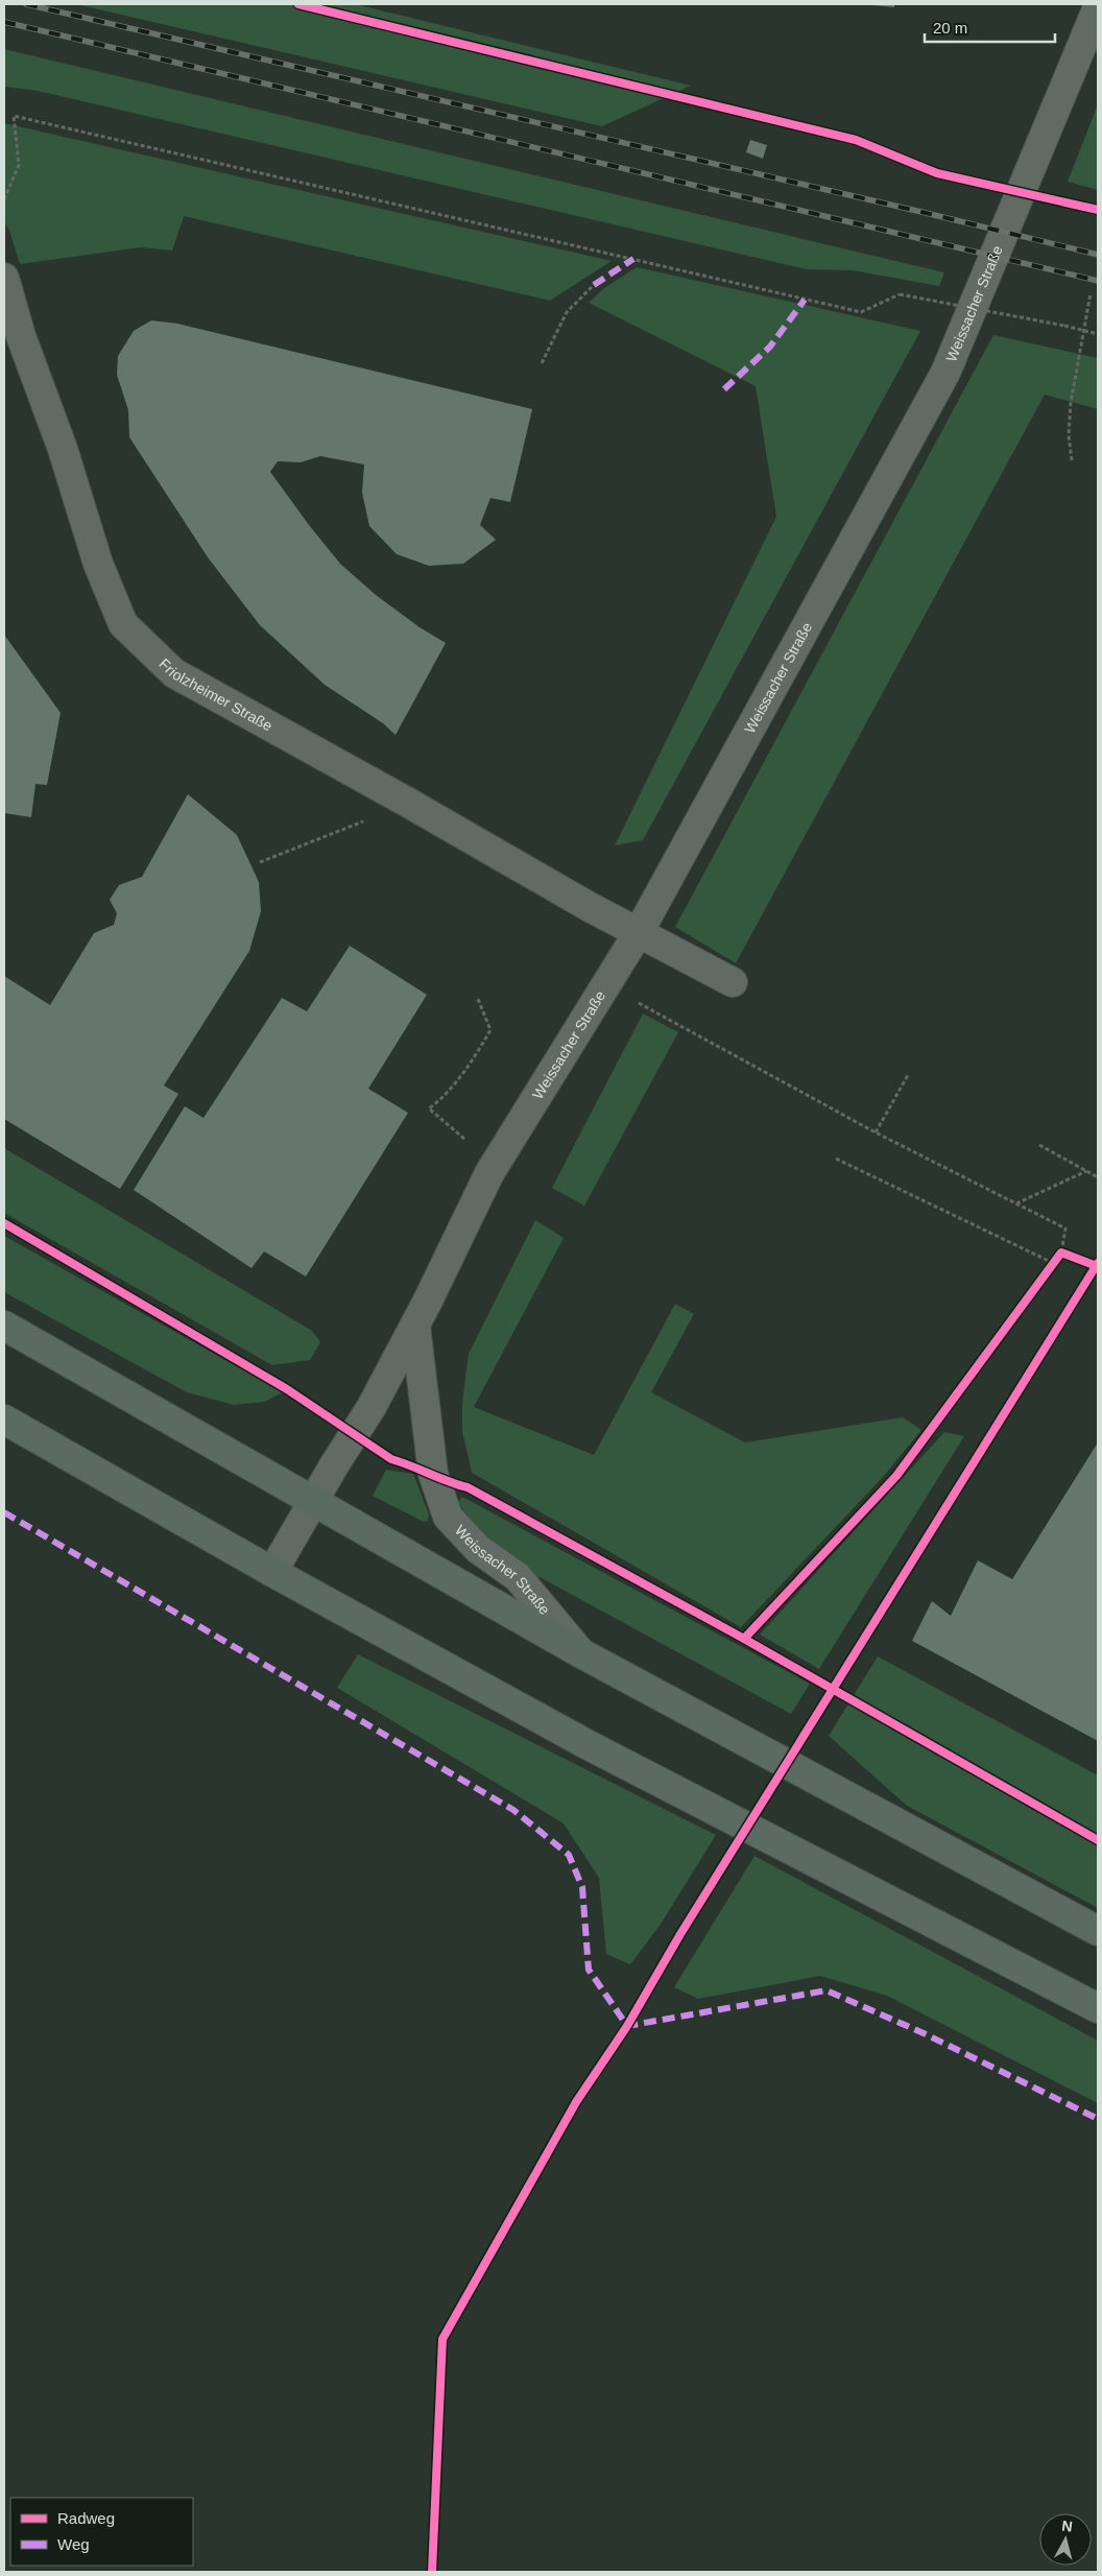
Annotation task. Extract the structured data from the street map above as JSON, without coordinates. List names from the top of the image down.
{
  "streets": {
    "street": ["Weissacher Straße", "Friolzheimer Straße"]
  },
  "crossings": [
    ["Weissacher Straße", "Friolzheimer Straße"]
  ],
  "legend": ["Radweg", "Weg"],
  "scale_bar": "20 m",
  "north": "top"
}
